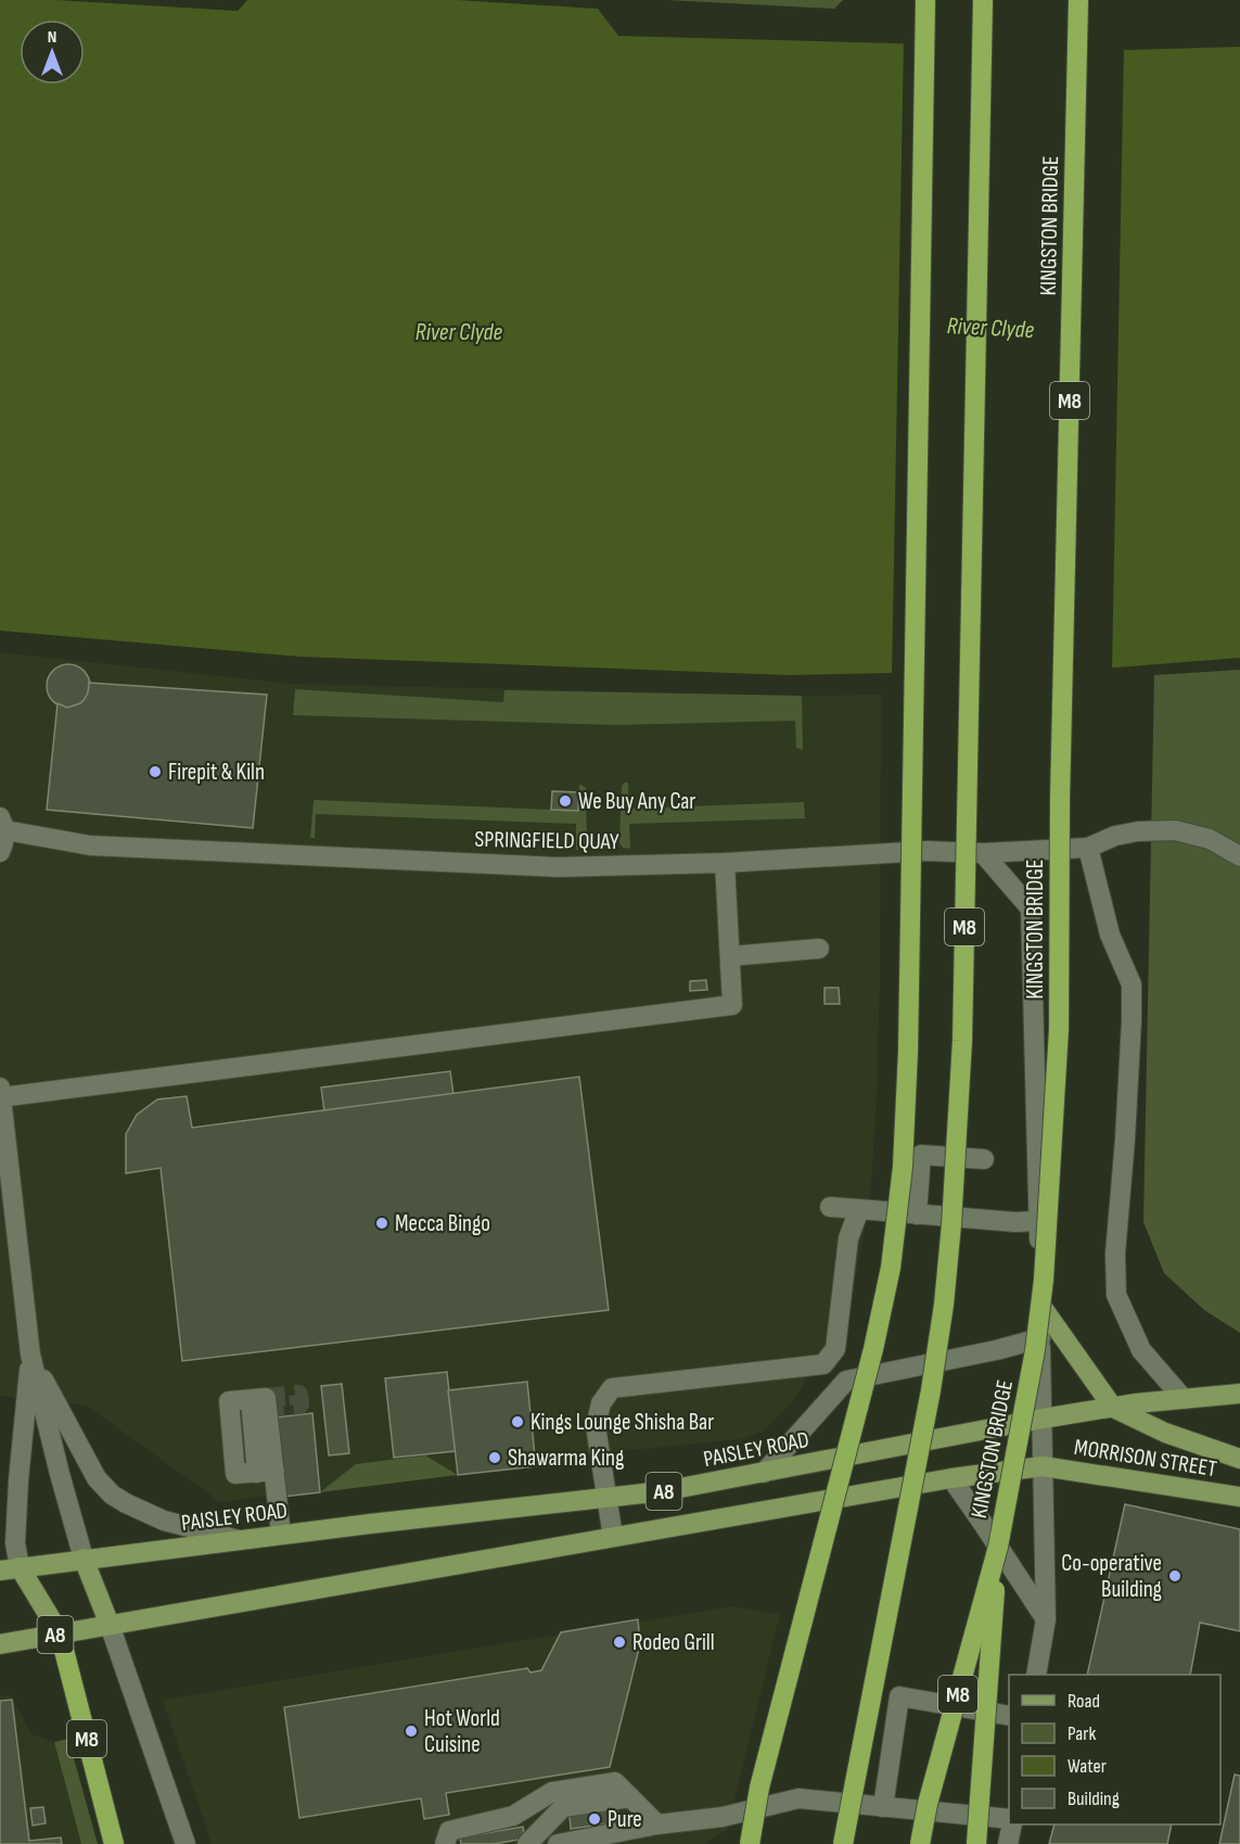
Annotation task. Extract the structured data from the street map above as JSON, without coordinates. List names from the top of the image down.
{
  "streets": {
    "highway": ["KINGSTON BRIDGE", "M8"],
    "main road": ["PAISLEY ROAD", "MORRISON STREET", "A8"],
    "street": ["SPRINGFIELD QUAY"]
  },
  "crossings": [
    ["M8", "A8"],
    ["MORRISON STREET", "A8"]
  ],
  "water": ["River Clyde"],
  "places": [
    "Firepit & Kiln",
    "We Buy Any Car",
    "Mecca Bingo",
    "Kings Lounge Shisha Bar",
    "Shawarma King",
    "Co-operative Building",
    "Rodeo Grill",
    "Hot World Cuisine",
    "Pure"
  ],
  "legend": [
    "Road",
    "Park",
    "Water",
    "Building"
  ],
  "north": "top"
}
